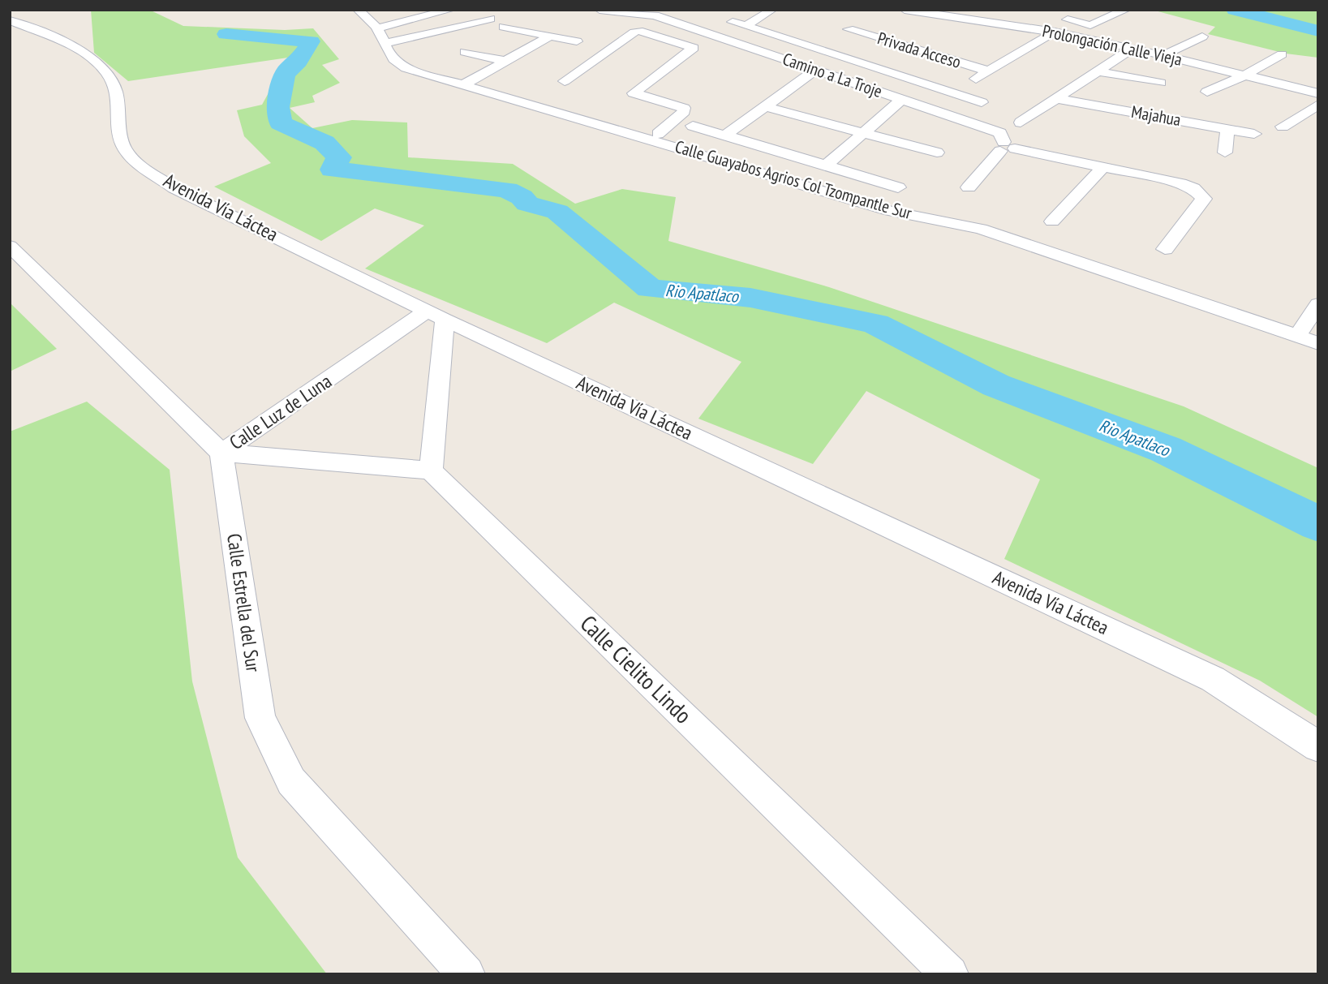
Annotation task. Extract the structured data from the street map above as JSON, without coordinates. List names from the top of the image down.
{
  "streets": {
    "street": [
      "Prolongación Calle Vieja",
      "Privada Acceso",
      "Camino a La Troje",
      "Majahua",
      "Calle Guayabos Agrios Col Tzompantle Sur",
      "Avenida Vía Láctea",
      "Calle Luz de Luna",
      "Calle Estrella del Sur",
      "Calle Cielito Lindo"
    ]
  },
  "crossings": [
    ["Prolongación Calle Vieja", "Privada Acceso"],
    ["Avenida Vía Láctea", "Calle Luz de Luna"],
    ["Calle Luz de Luna", "Calle Estrella del Sur"],
    ["Calle Luz de Luna", "Calle Cielito Lindo"]
  ],
  "water": ["Rio Apatlaco"]
}
